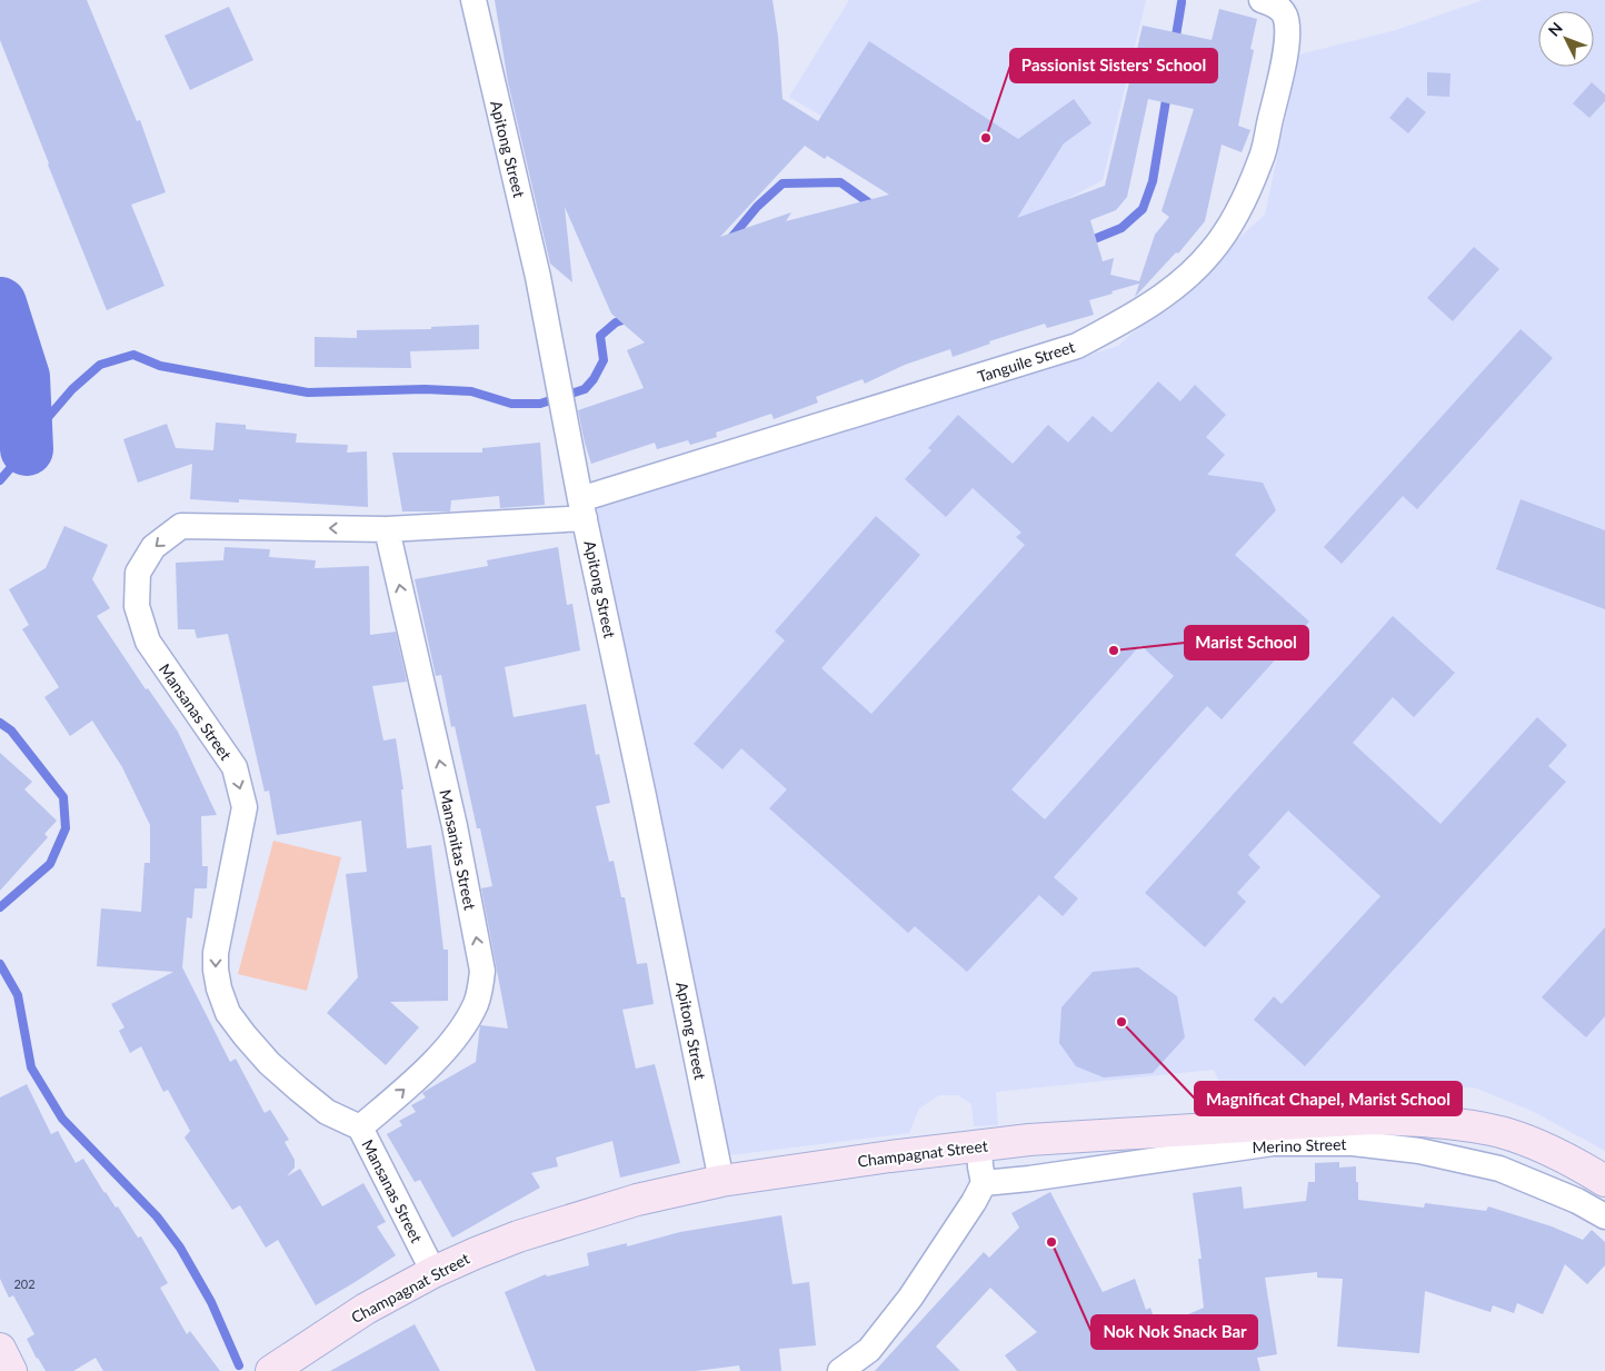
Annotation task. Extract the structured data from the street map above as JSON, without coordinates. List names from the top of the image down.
{
  "streets": {
    "street": [
      "Apitong Street",
      "Tanguile Street",
      "Mansanas Street",
      "Mansanitas Street",
      "Merino Street",
      "Champagnat Street"
    ]
  },
  "crossings": [
    ["Apitong Street", "Tanguile Street"],
    ["Apitong Street", "Mansanas Street"],
    ["Apitong Street", "Champagnat Street"],
    ["Tanguile Street", "Mansanas Street"],
    ["Mansanas Street", "Mansanitas Street"],
    ["Mansanas Street", "Champagnat Street"]
  ],
  "one_way": ["Mansanitas Street"],
  "places": [
    "Passionist Sisters' School",
    "Marist School",
    "Magnificat Chapel, Marist School",
    "Nok Nok Snack Bar"
  ],
  "house_numbers": ["202"],
  "north": "top left"
}
